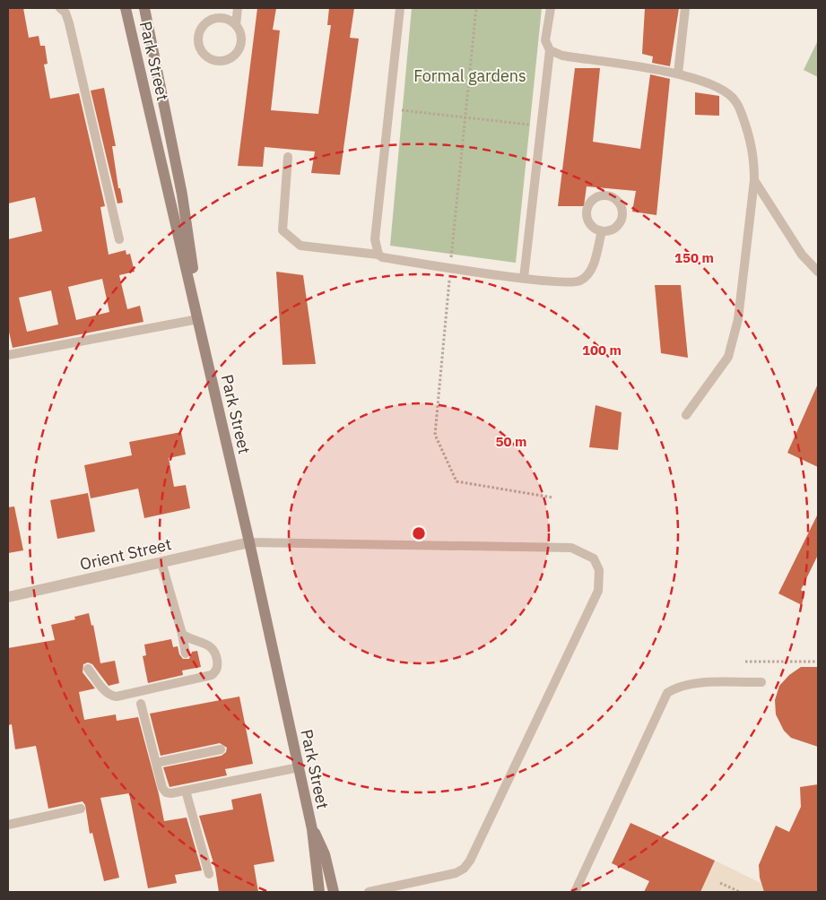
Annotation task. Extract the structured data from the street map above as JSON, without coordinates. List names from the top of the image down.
{
  "streets": {
    "street": ["Park Street", "Orient Street"]
  },
  "crossings": [
    ["Park Street", "Orient Street"]
  ],
  "parks": ["Formal gardens"],
  "rings": ["150 m", "100 m", "50 m"]
}
